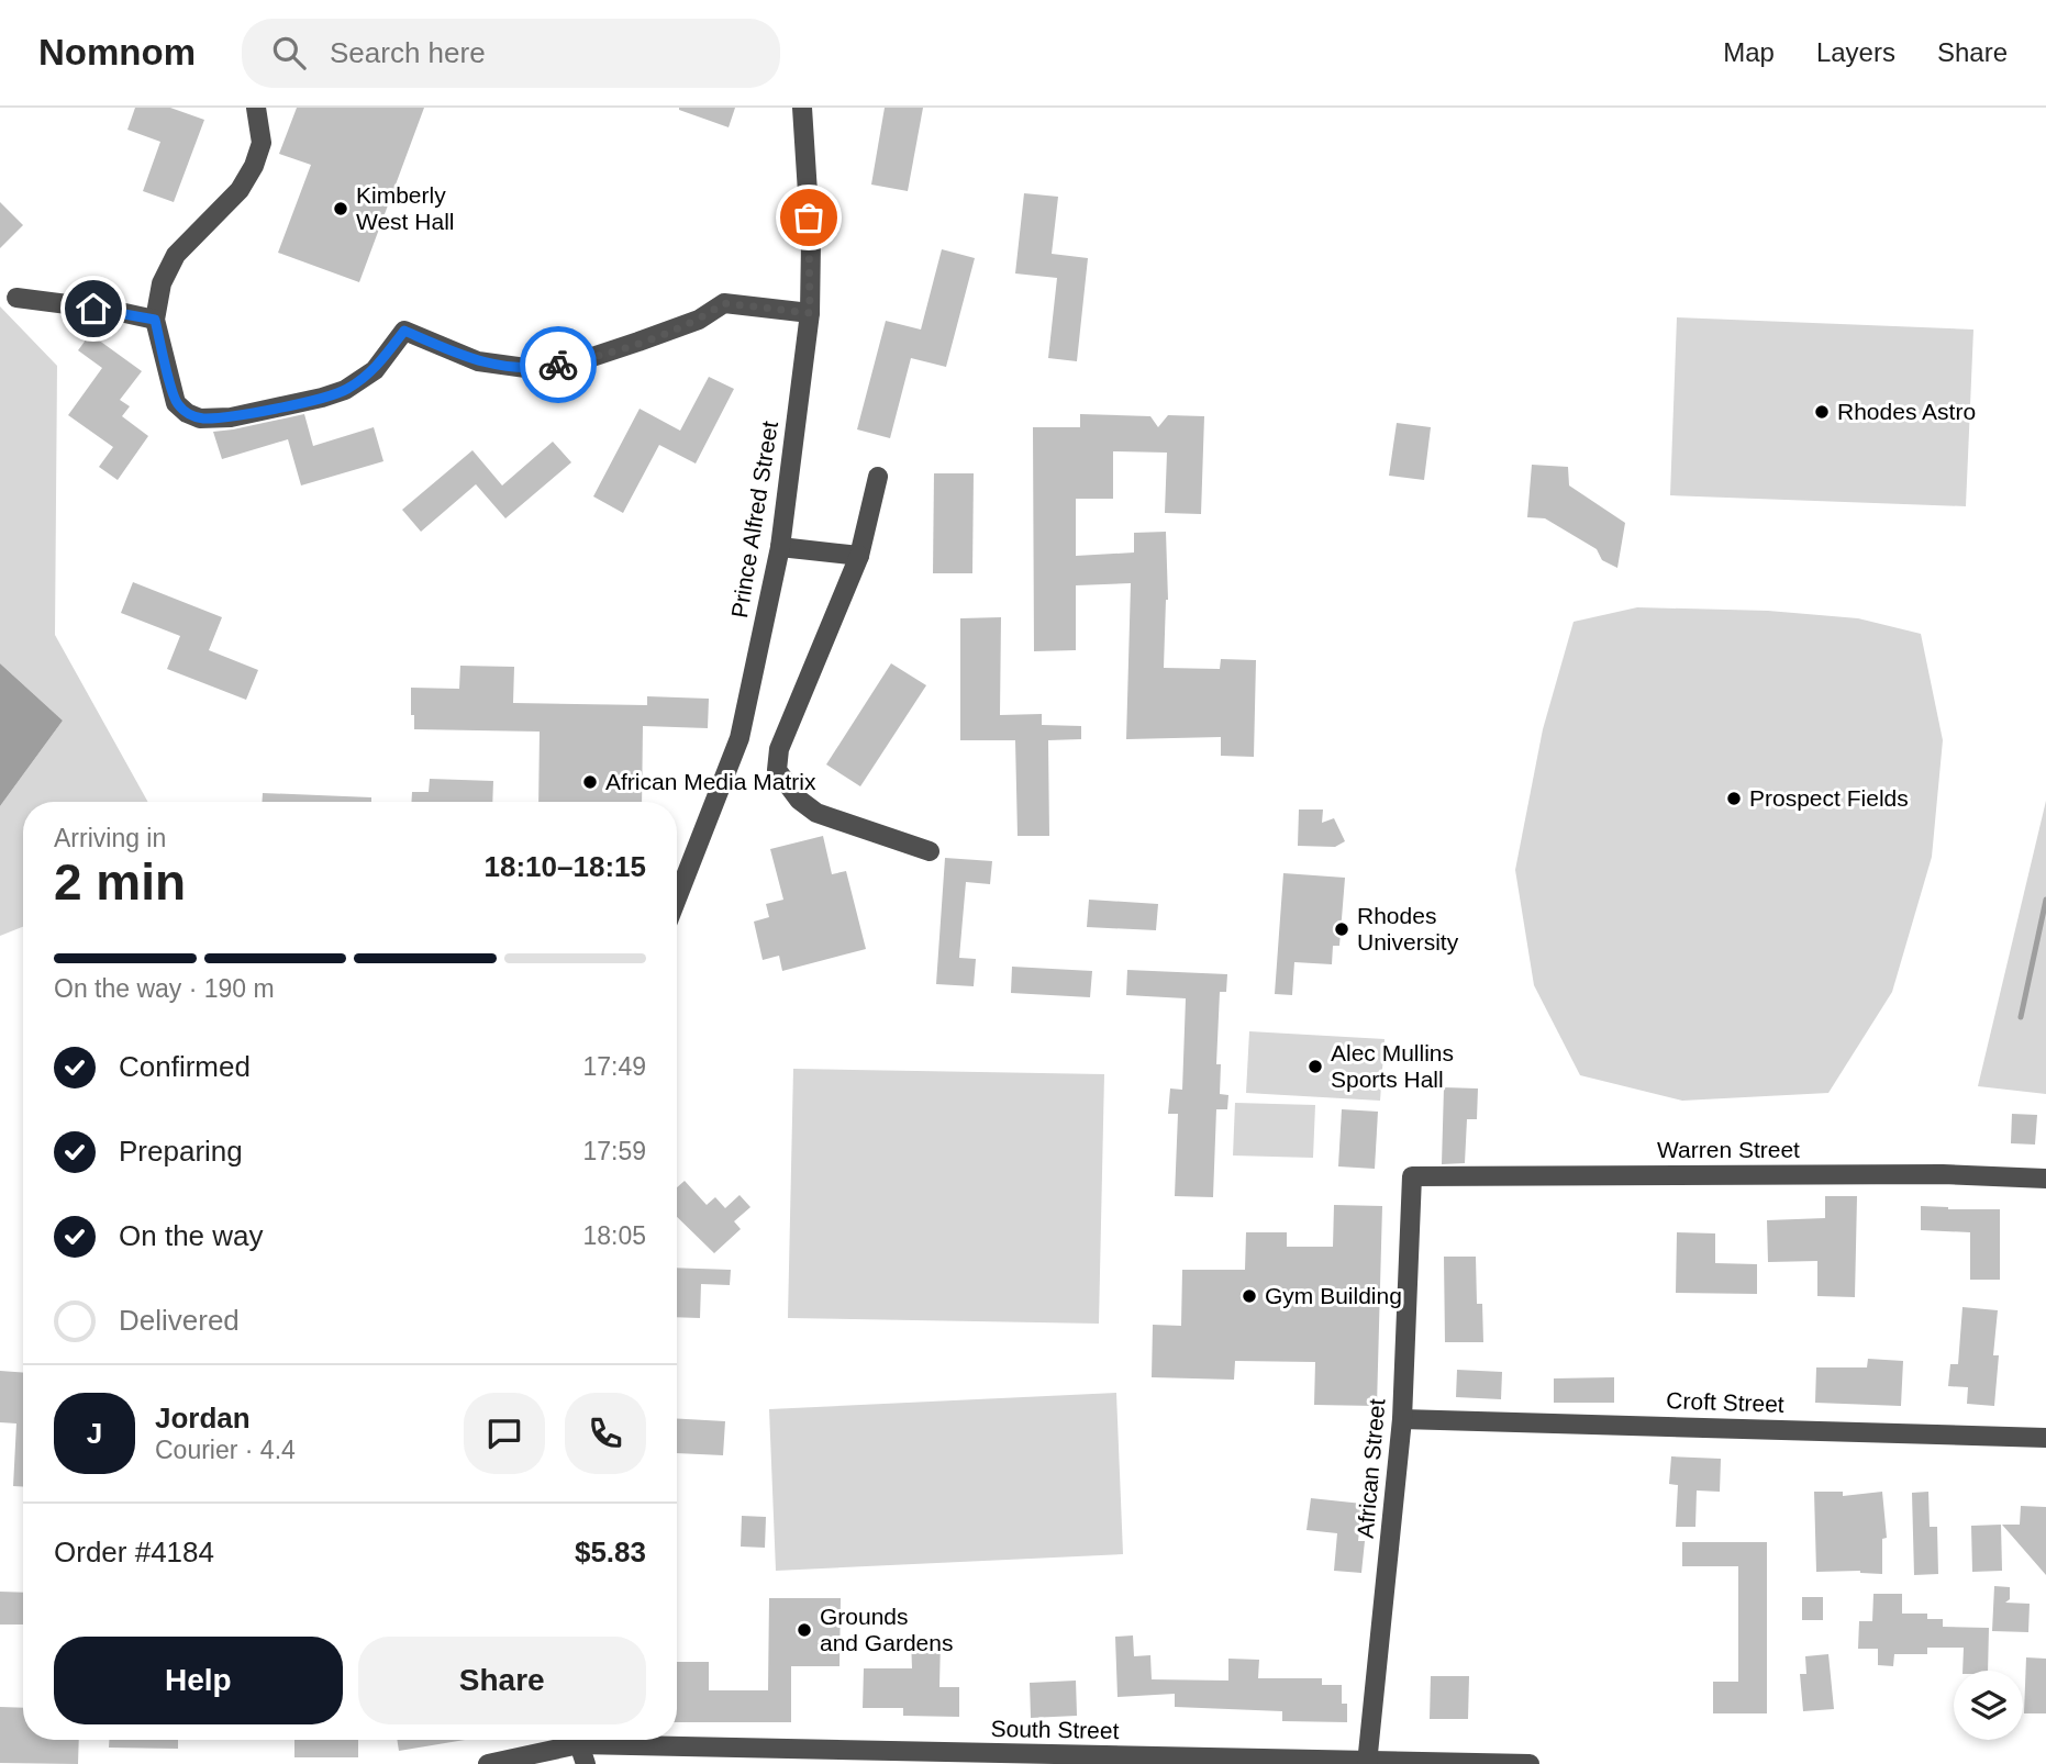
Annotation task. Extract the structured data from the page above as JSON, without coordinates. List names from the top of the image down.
{
  "streets": {
    "street": [
      "Prince Alfred Street",
      "Warren Street",
      "Croft Street",
      "African Street",
      "South Street"
    ]
  },
  "crossings": [
    ["Warren Street", "African Street"],
    ["Croft Street", "African Street"],
    ["African Street", "South Street"]
  ],
  "places": [
    "Kimberly West Hall",
    "Rhodes Astro",
    "African Media Matrix",
    "Prospect Fields",
    "Rhodes University",
    "Alec Mullins Sports Hall",
    "Gym Building",
    "Grounds and Gardens"
  ],
  "page": {
    "header": "Nomnom",
    "search": "Search here",
    "nav": ["Map", "Layers", "Share"],
    "heading": ["2 min", "Arriving in", "18:10–18:15"],
    "panel": [
      "Jordan",
      "Courier · 4.4",
      "Order #4184",
      "$5.83"
    ],
    "bar": "On the way · 190 m",
    "list": [
      ["Confirmed", "17:49"],
      ["Preparing", "17:59"],
      ["On the way", "18:05"],
      "Delivered"
    ],
    "round": "J",
    "buttons": ["Help", "Share"]
  }
}
